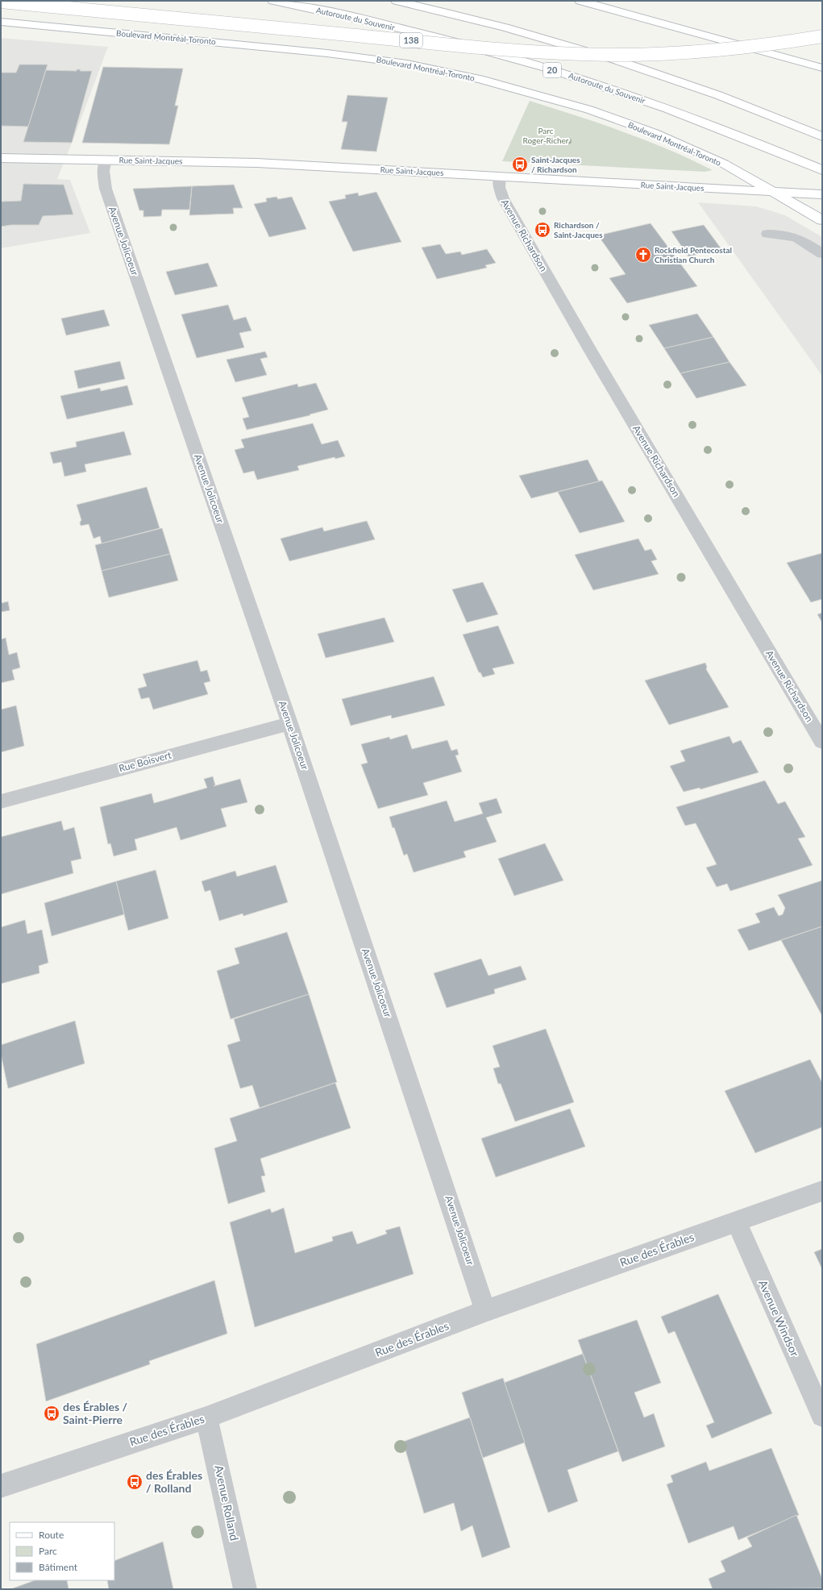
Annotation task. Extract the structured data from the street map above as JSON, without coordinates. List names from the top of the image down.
{
  "streets": {
    "main road": [
      "Autoroute du Souvenir",
      "Boulevard Montréal-Toronto",
      "138",
      "20",
      "Rue Saint-Jacques"
    ],
    "street": [
      "Avenue Richardson",
      "Avenue Jolicoeur",
      "Rue Boisvert",
      "Rue des Érables",
      "Avenue Windsor",
      "Avenue Rolland"
    ]
  },
  "crossings": [
    ["Boulevard Montréal-Toronto", "Rue Saint-Jacques"],
    ["Rue Saint-Jacques", "Avenue Richardson"],
    ["Rue Saint-Jacques", "Avenue Jolicoeur"],
    ["Avenue Jolicoeur", "Rue Boisvert"],
    ["Avenue Jolicoeur", "Rue des Érables"],
    ["Rue des Érables", "Avenue Windsor"],
    ["Rue des Érables", "Avenue Rolland"]
  ],
  "parks": ["Parc Roger-Richer"],
  "places": {
    "bus stop": [
      "Saint-Jacques / Richardson",
      "Richardson / Saint-Jacques",
      "des Érables / Saint-Pierre",
      "des Érables / Rolland"
    ],
    "church": ["Rockfield Pentecostal Christian Church"]
  },
  "legend": ["Route", "Parc", "Bâtiment"]
}
